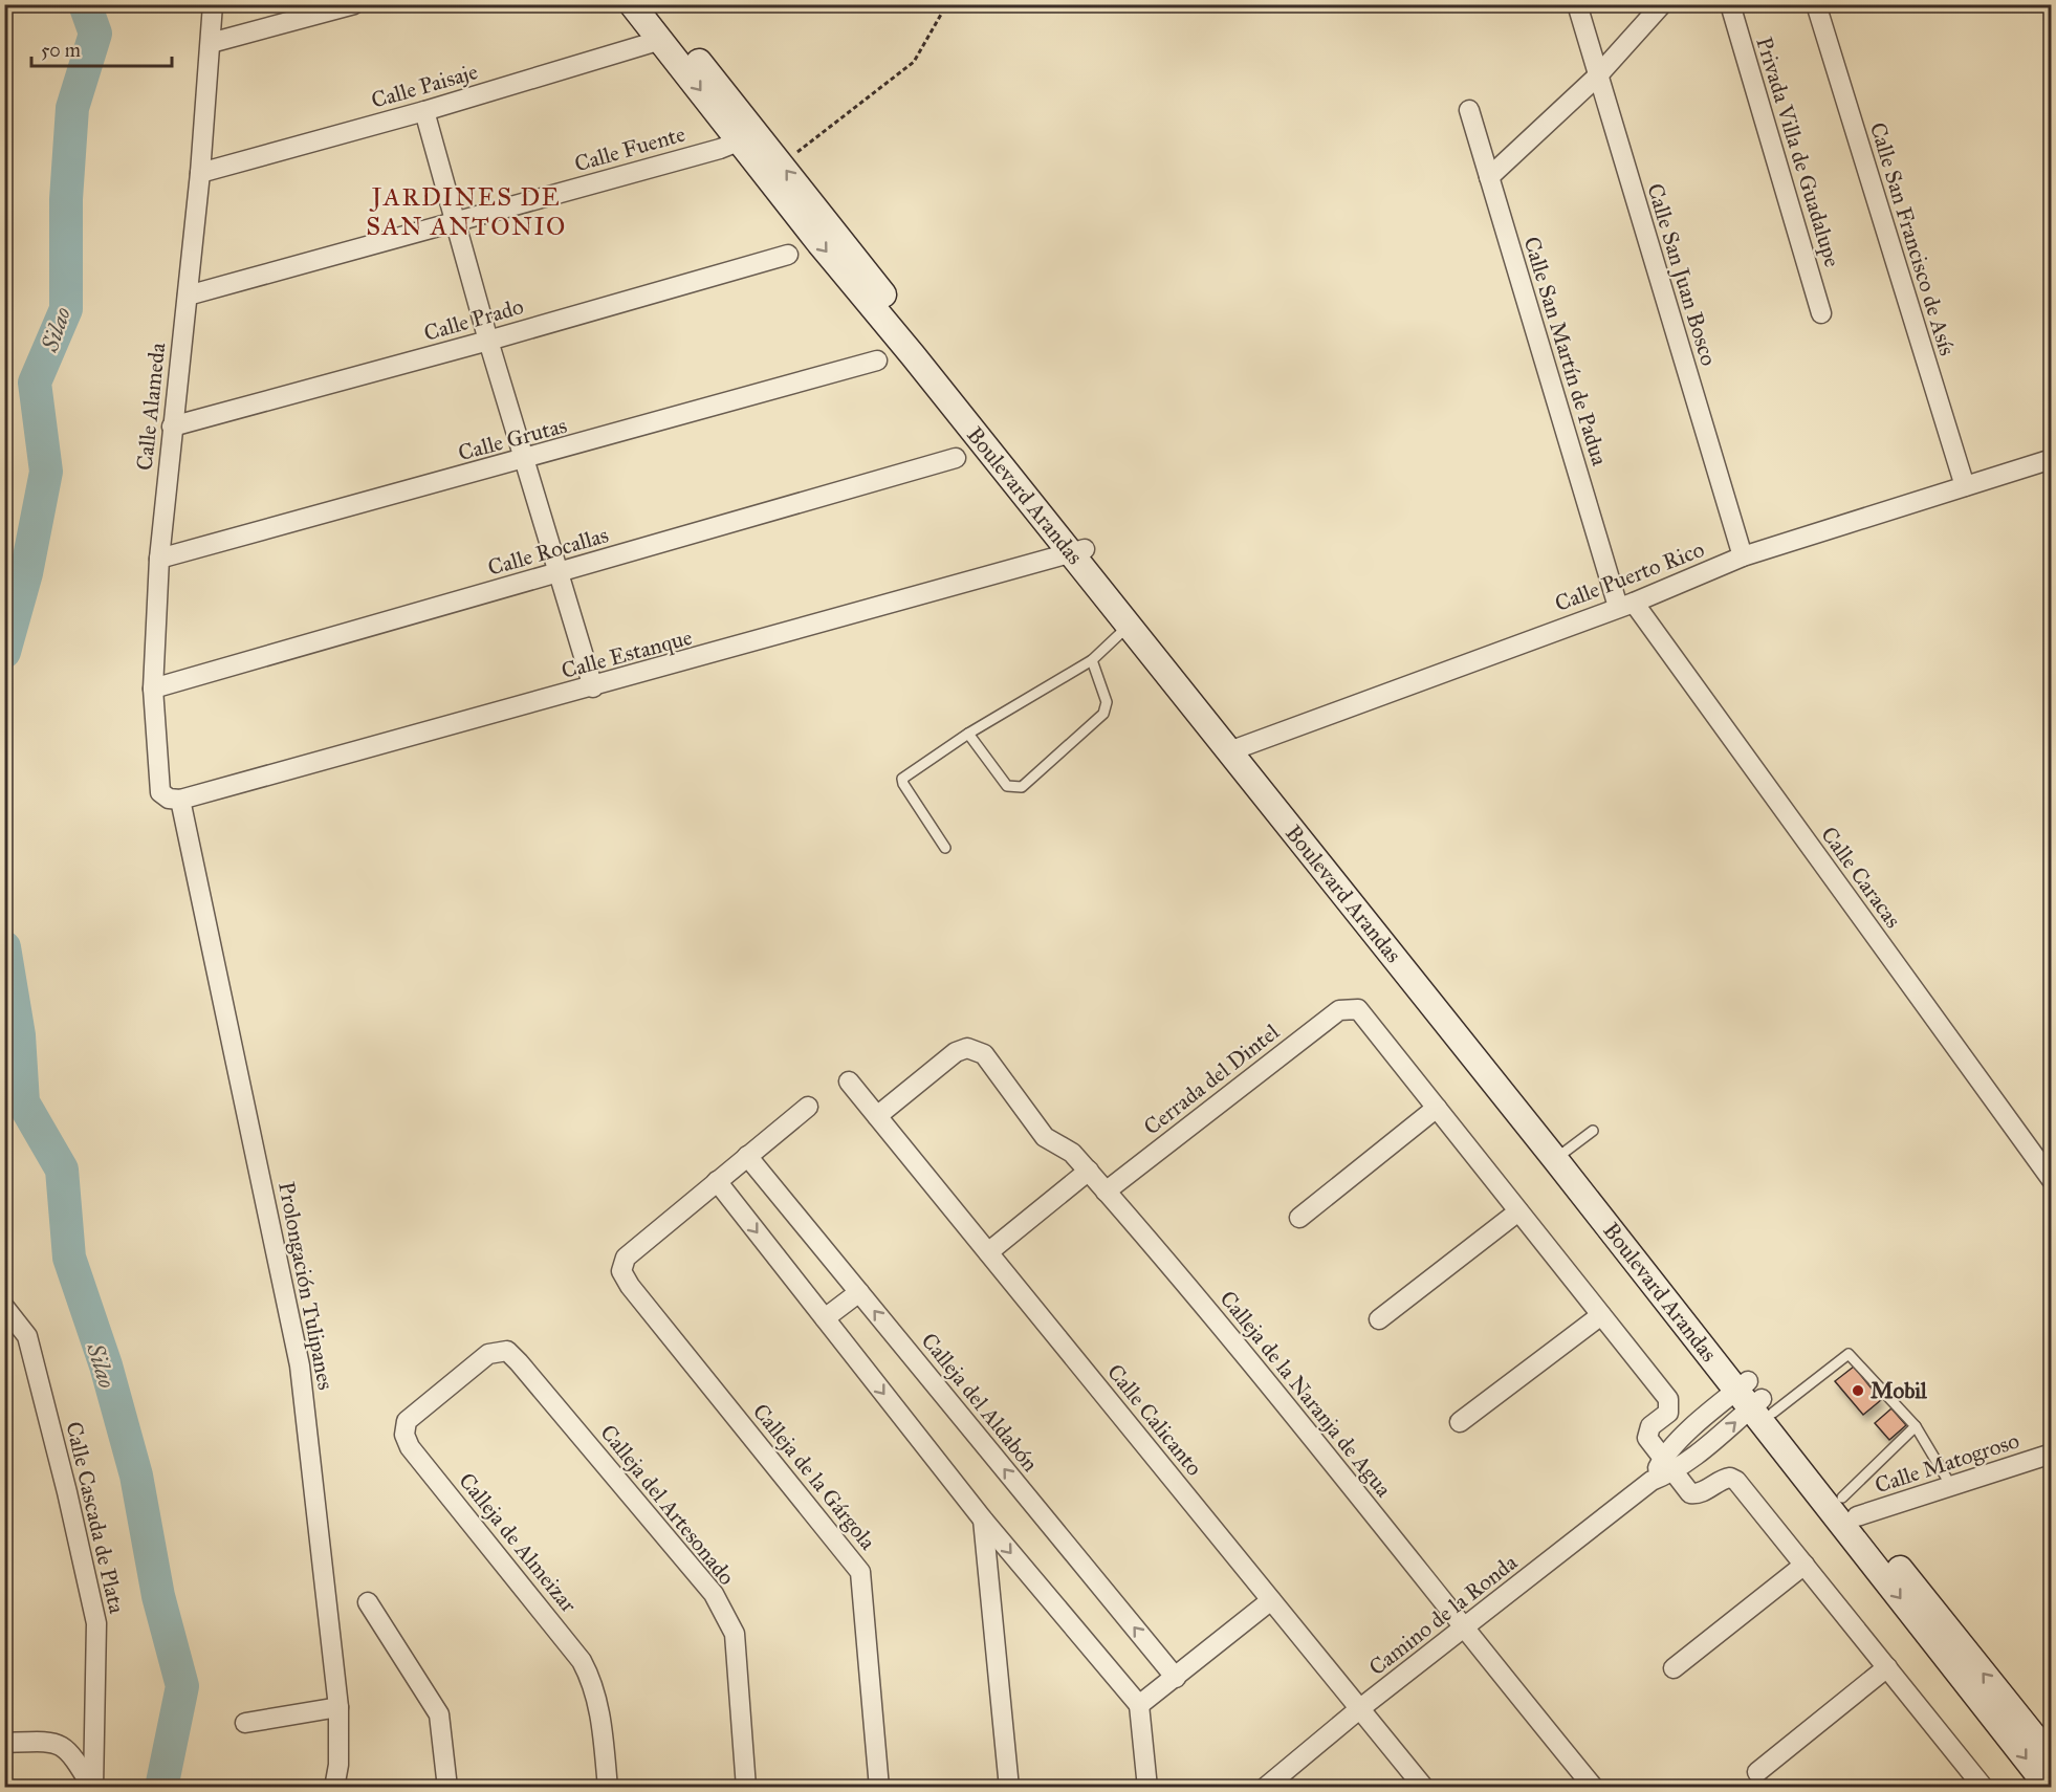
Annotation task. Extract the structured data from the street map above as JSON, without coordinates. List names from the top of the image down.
{
  "streets": {
    "main road": ["Boulevard Arandas"],
    "street": [
      "Calle Paisaje",
      "Calle Fuente",
      "Privada Villa de Guadalupe",
      "Calle San Francisco de Asís",
      "Calle San Juan Bosco",
      "Calle Prado",
      "Calle San Martín de Padua",
      "Calle Alameda",
      "Calle Grutas",
      "Calle Rocallas",
      "Calle Puerto Rico",
      "Calle Estanque",
      "Calle Caracas",
      "Cerrada del Dintel",
      "Prolongación Tulipanes",
      "Calleja de la Naranja de Agua",
      "Calleja del Aldabón",
      "Calle Calicanto",
      "Calle Matogroso",
      "Calleja de la Gárgola",
      "Calleja del Artesonado",
      "Calle Cascada de Plata",
      "Calleja de Almeizar",
      "Camino de la Ronda"
    ]
  },
  "crossings": [
    ["Calle Paisaje", "Calle Alameda"],
    ["Calle Paisaje", "Boulevard Arandas"],
    ["Calle Fuente", "Calle Alameda"],
    ["Calle Fuente", "Boulevard Arandas"],
    ["Calle San Francisco de Asís", "Calle Puerto Rico"],
    ["Calle San Juan Bosco", "Calle Puerto Rico"],
    ["Calle Prado", "Calle Alameda"],
    ["Calle San Martín de Padua", "Calle Puerto Rico"],
    ["Calle San Martín de Padua", "Calle Caracas"],
    ["Calle Alameda", "Calle Grutas"],
    ["Calle Alameda", "Calle Rocallas"],
    ["Calle Alameda", "Calle Estanque"],
    ["Calle Alameda", "Prolongación Tulipanes"],
    ["Boulevard Arandas", "Calle Puerto Rico"],
    ["Boulevard Arandas", "Calle Estanque"],
    ["Boulevard Arandas", "Calle Matogroso"],
    ["Boulevard Arandas", "Camino de la Ronda"],
    ["Calle Puerto Rico", "Calle Caracas"],
    ["Calle Estanque", "Prolongación Tulipanes"],
    ["Cerrada del Dintel", "Calleja de la Naranja de Agua"],
    ["Calleja de la Naranja de Agua", "Calle Calicanto"],
    ["Calleja de la Naranja de Agua", "Camino de la Ronda"],
    ["Calle Calicanto", "Camino de la Ronda"],
    ["Calleja del Artesonado", "Calleja de Almeizar"]
  ],
  "districts": ["JARDINES DE SAN ANTONIO"],
  "water": ["Silao"],
  "places": ["Mobil"],
  "scale_bar": "50 m"
}
